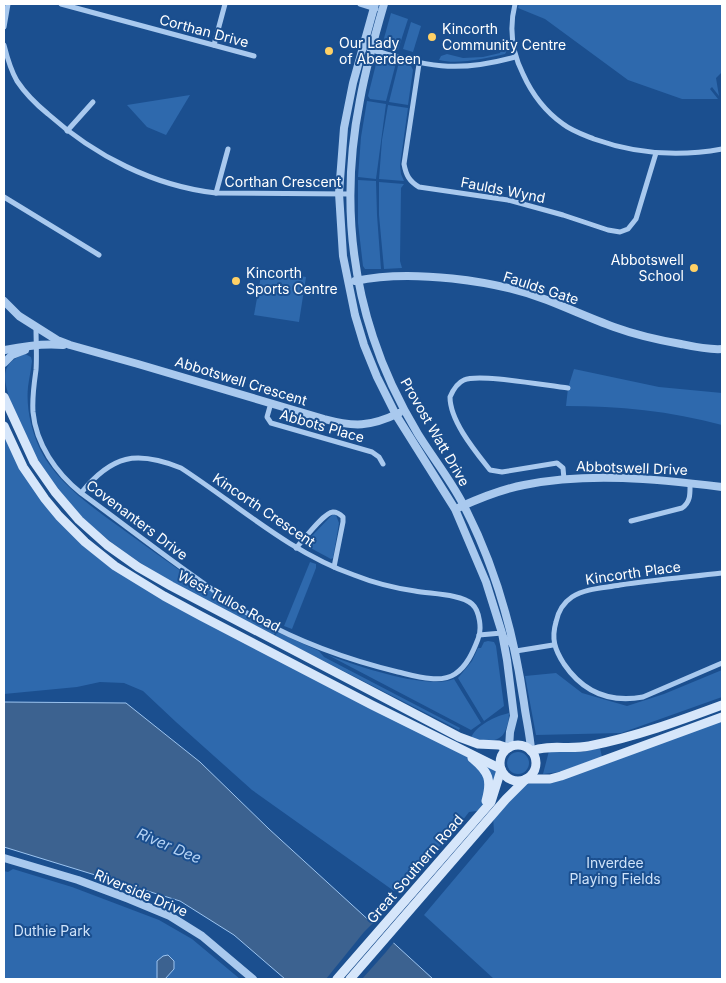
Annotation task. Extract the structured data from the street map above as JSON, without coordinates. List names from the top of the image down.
{
  "streets": {
    "main road": ["West Tullos Road", "Great Southern Road"],
    "street": [
      "Corthan Drive",
      "Corthan Crescent",
      "Faulds Wynd",
      "Faulds Gate",
      "Abbotswell Crescent",
      "Abbots Place",
      "Provost Watt Drive",
      "Abbotswell Drive",
      "Kincorth Crescent",
      "Covenanters Drive",
      "Kincorth Place",
      "Riverside Drive"
    ]
  },
  "crossings": [
    ["Corthan Crescent", "Provost Watt Drive"],
    ["Faulds Gate", "Provost Watt Drive"],
    ["Abbotswell Crescent", "Abbots Place"],
    ["Abbotswell Crescent", "Provost Watt Drive"],
    ["Abbotswell Crescent", "Covenanters Drive"],
    ["Provost Watt Drive", "Abbotswell Drive"],
    ["Provost Watt Drive", "West Tullos Road"],
    ["Provost Watt Drive", "Great Southern Road"],
    ["Kincorth Crescent", "Covenanters Drive"],
    ["West Tullos Road", "Great Southern Road"]
  ],
  "water": ["River Dee"],
  "parks": ["Inverdee Playing Fields", "Duthie Park"],
  "places": [
    "Kincorth Community Centre",
    "Our Lady of Aberdeen",
    "Abbotswell School",
    "Kincorth Sports Centre"
  ]
}
